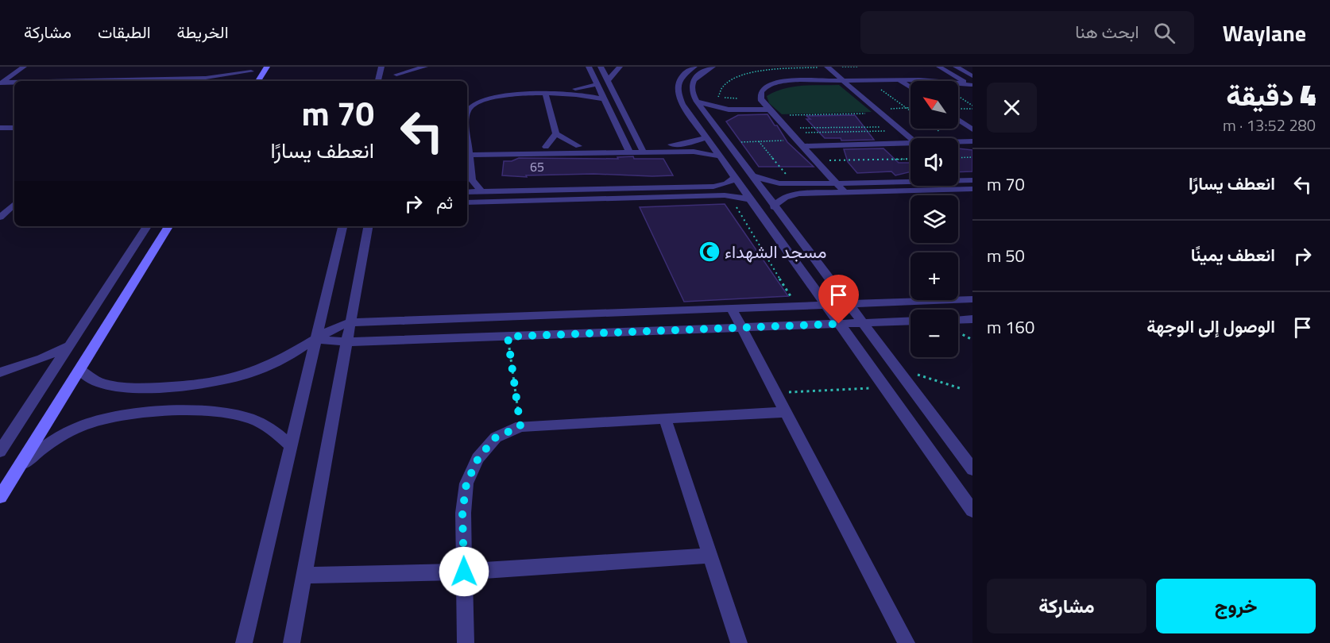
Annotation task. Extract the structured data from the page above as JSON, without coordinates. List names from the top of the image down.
{
  "places": {
    "mosque": ["مسجد الشهداء"]
  },
  "house_numbers": ["65"],
  "north": "top left",
  "page": {
    "header": "Waylane",
    "search": "ابحث هنا",
    "nav": ["الخريطة", "الطبقات", "مشاركة"],
    "heading": ["4 دقيقة", "280 m · 13:52"],
    "map_buttons": ["+", "−"],
    "turn": ["70 m", "انعطف يسارًا"],
    "list": [
      {
        "name": "انعطف يسارًا",
        "value": "70 m"
      },
      {
        "name": "انعطف يمينًا",
        "value": "50 m"
      },
      {
        "name": "الوصول إلى الوجهة",
        "value": "160 m"
      }
    ],
    "then": "ثم",
    "buttons": ["خروج", "مشاركة"]
  }
}
